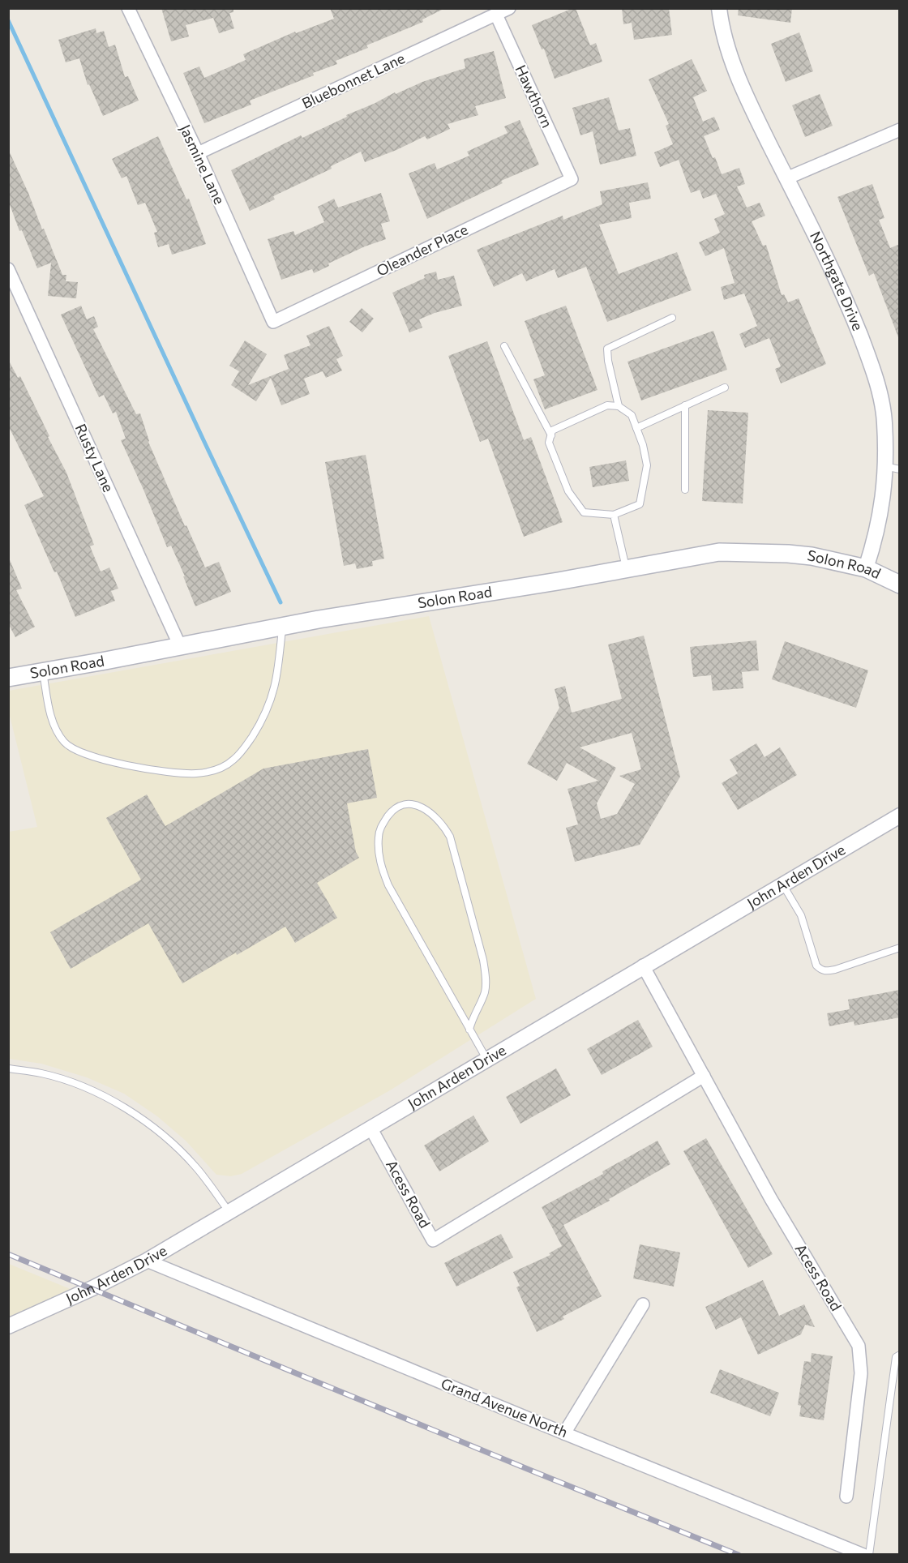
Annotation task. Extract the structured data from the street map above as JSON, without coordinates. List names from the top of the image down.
{
  "streets": {
    "main road": ["Solon Road"],
    "street": [
      "Bluebonnet Lane",
      "Hawthorn",
      "Jasmine Lane",
      "Oleander Place",
      "Northgate Drive",
      "Rusty Lane",
      "John Arden Drive",
      "Acess Road",
      "Grand Avenue North"
    ]
  },
  "crossings": [
    ["Bluebonnet Lane", "Hawthorn"],
    ["Bluebonnet Lane", "Jasmine Lane"],
    ["Hawthorn", "Oleander Place"],
    ["Jasmine Lane", "Oleander Place"],
    ["Northgate Drive", "Solon Road"],
    ["Rusty Lane", "Solon Road"],
    ["John Arden Drive", "Acess Road"],
    ["John Arden Drive", "Grand Avenue North"]
  ]
}
